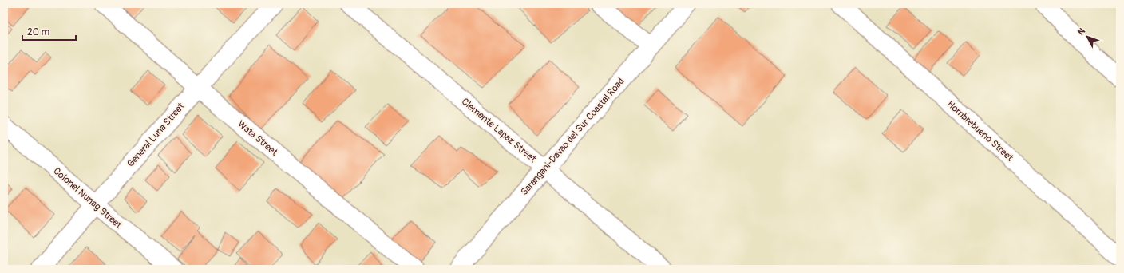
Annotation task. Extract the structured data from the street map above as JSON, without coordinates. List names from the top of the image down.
{
  "streets": {
    "street": [
      "Clemente Lapaz Street",
      "Hombrebueno Street",
      "General Luna Street",
      "Sarangani-Davao del Sur Coastal Road",
      "Wata Street",
      "Colonel Nunag Street"
    ]
  },
  "crossings": [
    ["Clemente Lapaz Street", "Sarangani-Davao del Sur Coastal Road"],
    ["General Luna Street", "Wata Street"],
    ["General Luna Street", "Colonel Nunag Street"]
  ],
  "scale_bar": "20 m",
  "north": "top left"
}
